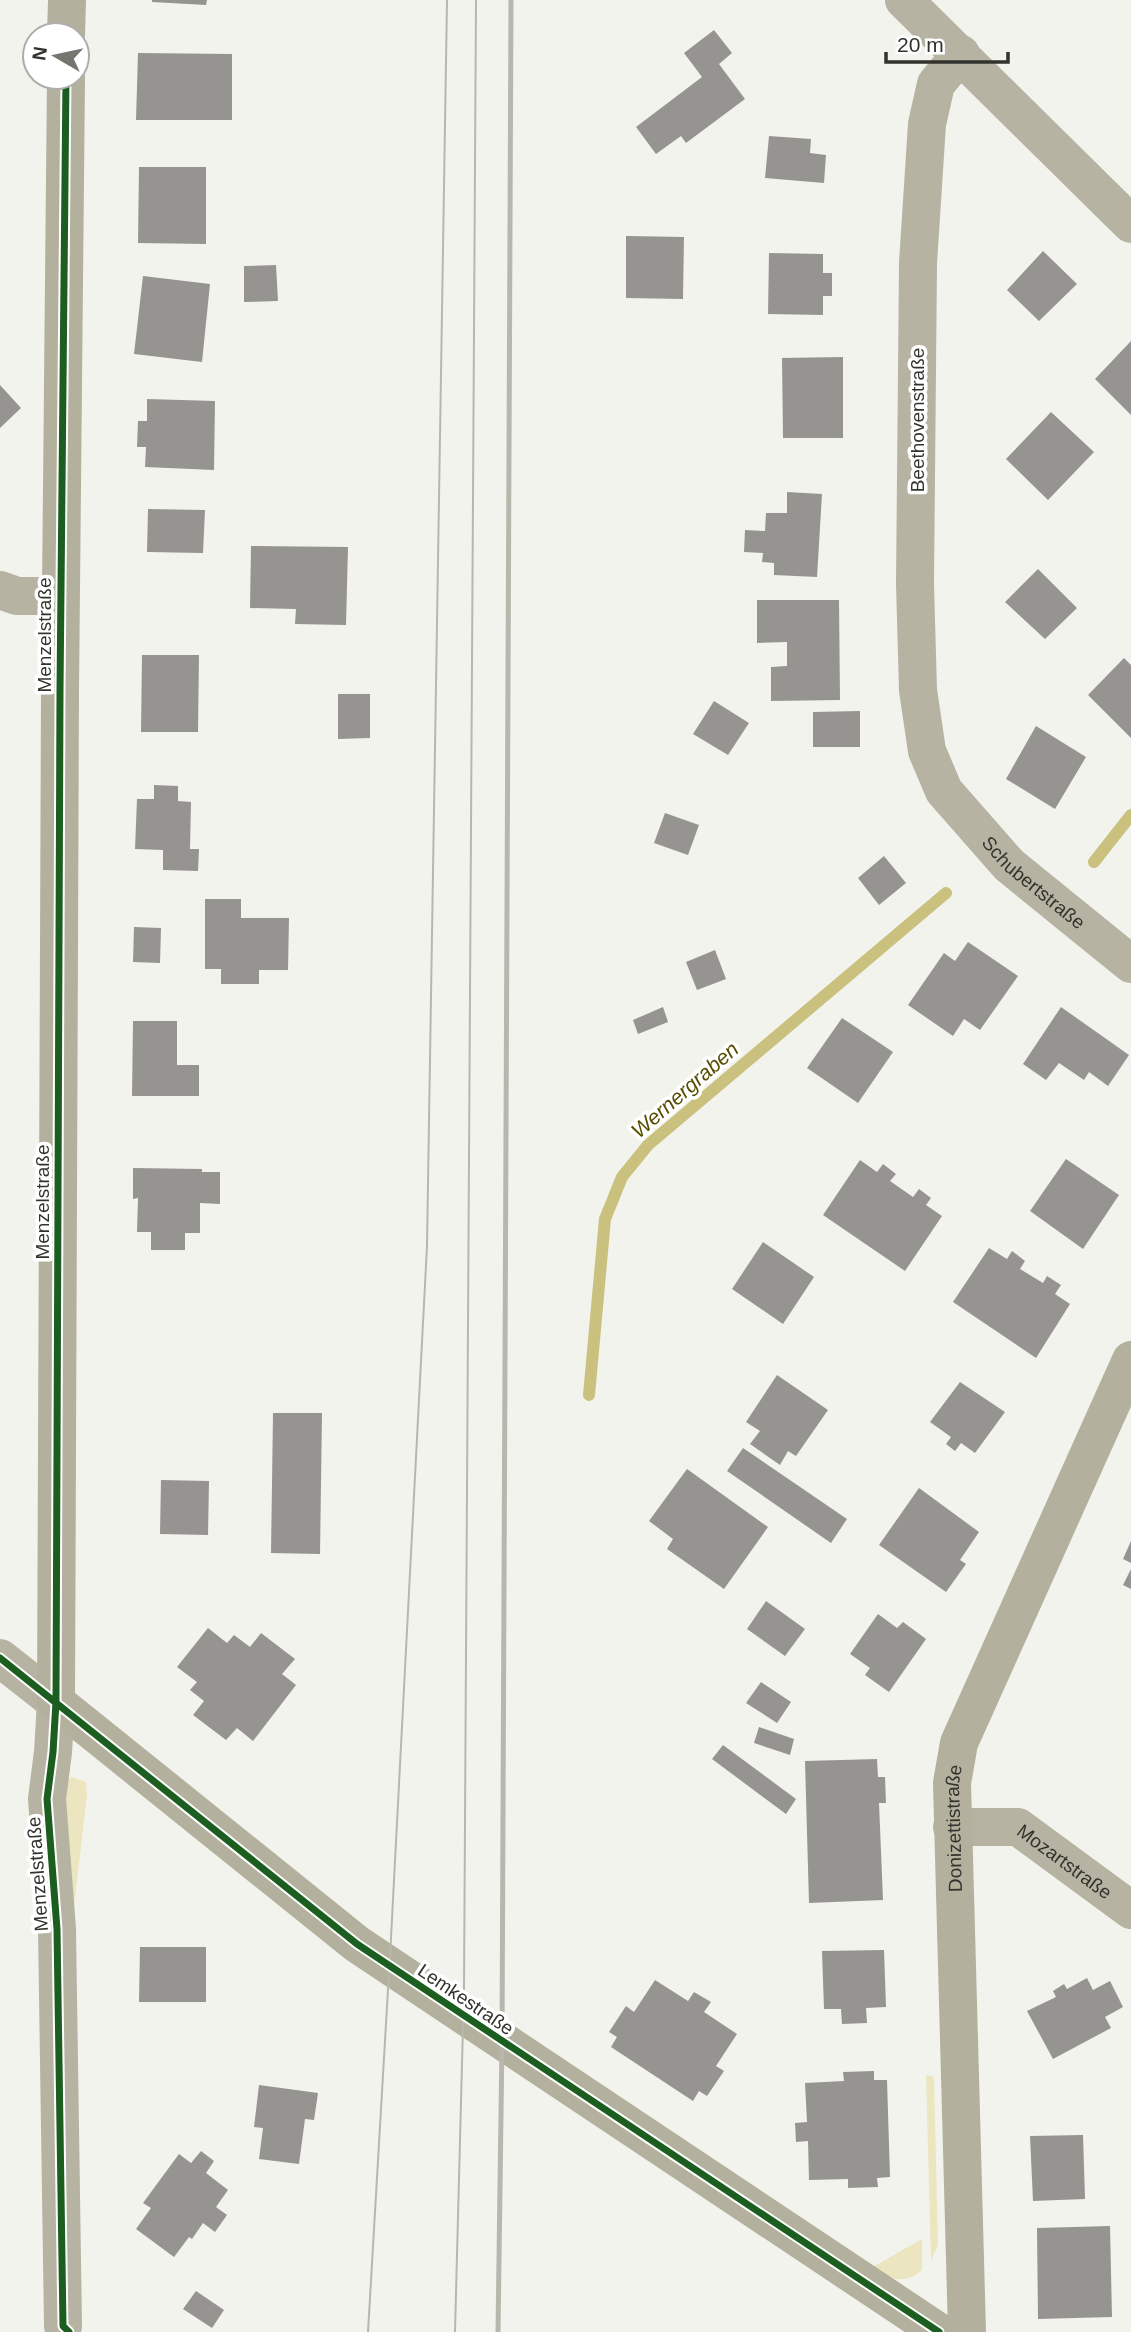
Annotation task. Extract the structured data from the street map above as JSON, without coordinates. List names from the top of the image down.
{
  "streets": {
    "street": [
      "Beethovenstraße",
      "Menzelstraße",
      "Schubertstraße",
      "Donizettistraße",
      "Mozartstraße",
      "Lemkestraße"
    ]
  },
  "crossings": [
    ["Beethovenstraße", "Schubertstraße"],
    ["Menzelstraße", "Lemkestraße"],
    ["Donizettistraße", "Mozartstraße"]
  ],
  "water": ["Wernergraben"],
  "scale_bar": "20 m",
  "north": "left"
}
